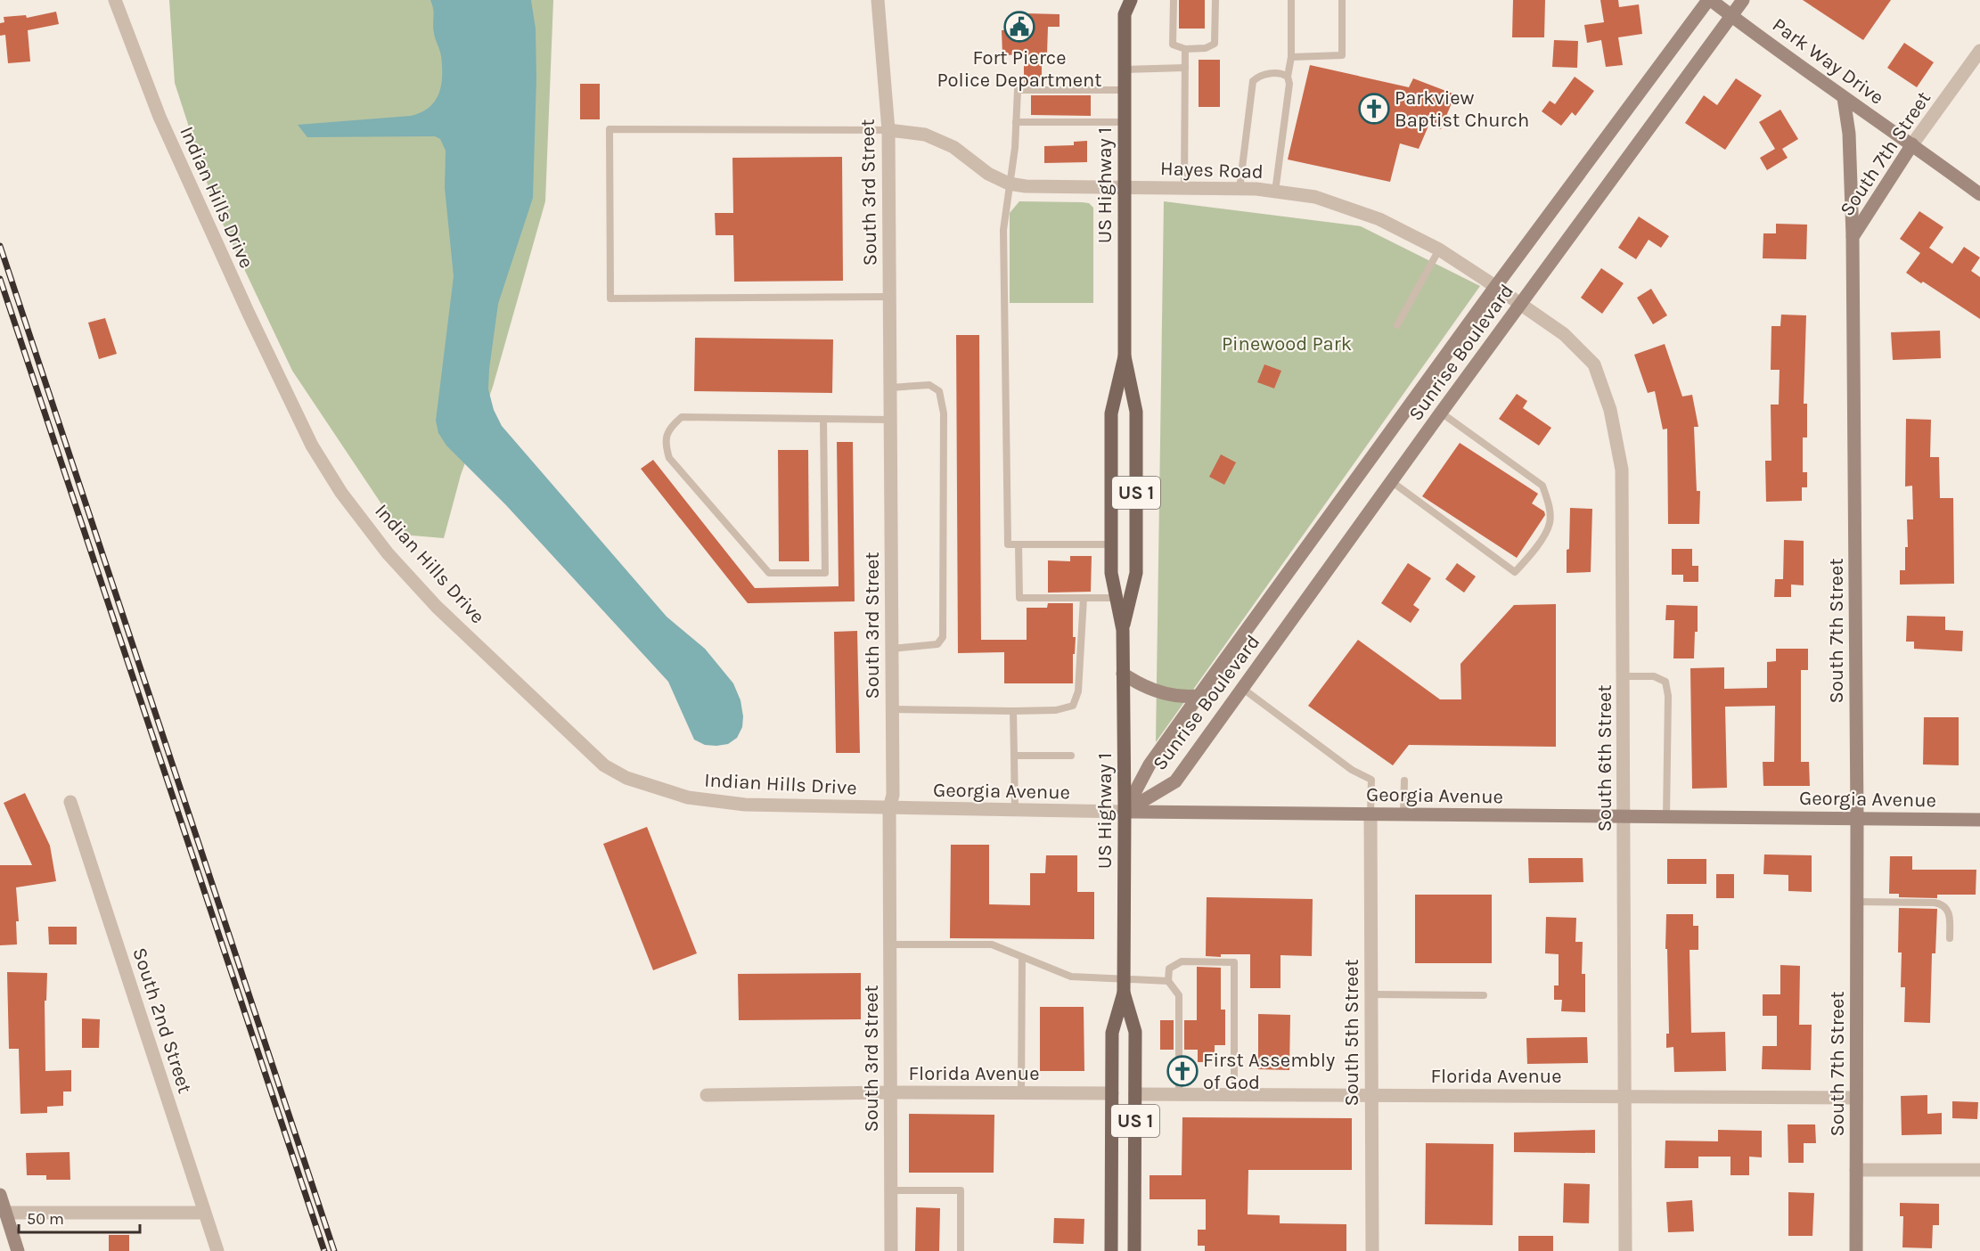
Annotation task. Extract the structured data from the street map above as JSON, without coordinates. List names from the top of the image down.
{
  "streets": {
    "main road": ["US Highway 1", "US 1"],
    "street": [
      "Park Way Drive",
      "South 7th Street",
      "Hayes Road",
      "South 3rd Street",
      "Indian Hills Drive",
      "Sunrise Boulevard",
      "South 6th Street",
      "Georgia Avenue",
      "South 2nd Street",
      "South 5th Street",
      "Florida Avenue"
    ]
  },
  "crossings": [
    ["Park Way Drive", "South 7th Street"],
    ["Park Way Drive", "Sunrise Boulevard"],
    ["South 7th Street", "Georgia Avenue"],
    ["South 7th Street", "Florida Avenue"],
    ["Hayes Road", "US Highway 1"],
    ["Hayes Road", "South 3rd Street"],
    ["Hayes Road", "Sunrise Boulevard"],
    ["Hayes Road", "South 6th Street"],
    ["US Highway 1", "Sunrise Boulevard"],
    ["US Highway 1", "Georgia Avenue"],
    ["US Highway 1", "Florida Avenue"],
    ["South 3rd Street", "Indian Hills Drive"],
    ["South 3rd Street", "Georgia Avenue"],
    ["South 3rd Street", "Florida Avenue"],
    ["Indian Hills Drive", "Georgia Avenue"],
    ["Sunrise Boulevard", "South 6th Street"],
    ["Sunrise Boulevard", "Georgia Avenue"],
    ["South 6th Street", "Georgia Avenue"],
    ["South 6th Street", "Florida Avenue"],
    ["Georgia Avenue", "South 5th Street"],
    ["South 5th Street", "Florida Avenue"]
  ],
  "parks": ["Pinewood Park"],
  "places": {
    "public building": ["Fort Pierce Police Department"],
    "church": ["Parkview Baptist Church", "First Assembly of God"]
  },
  "scale_bar": "50 m"
}
